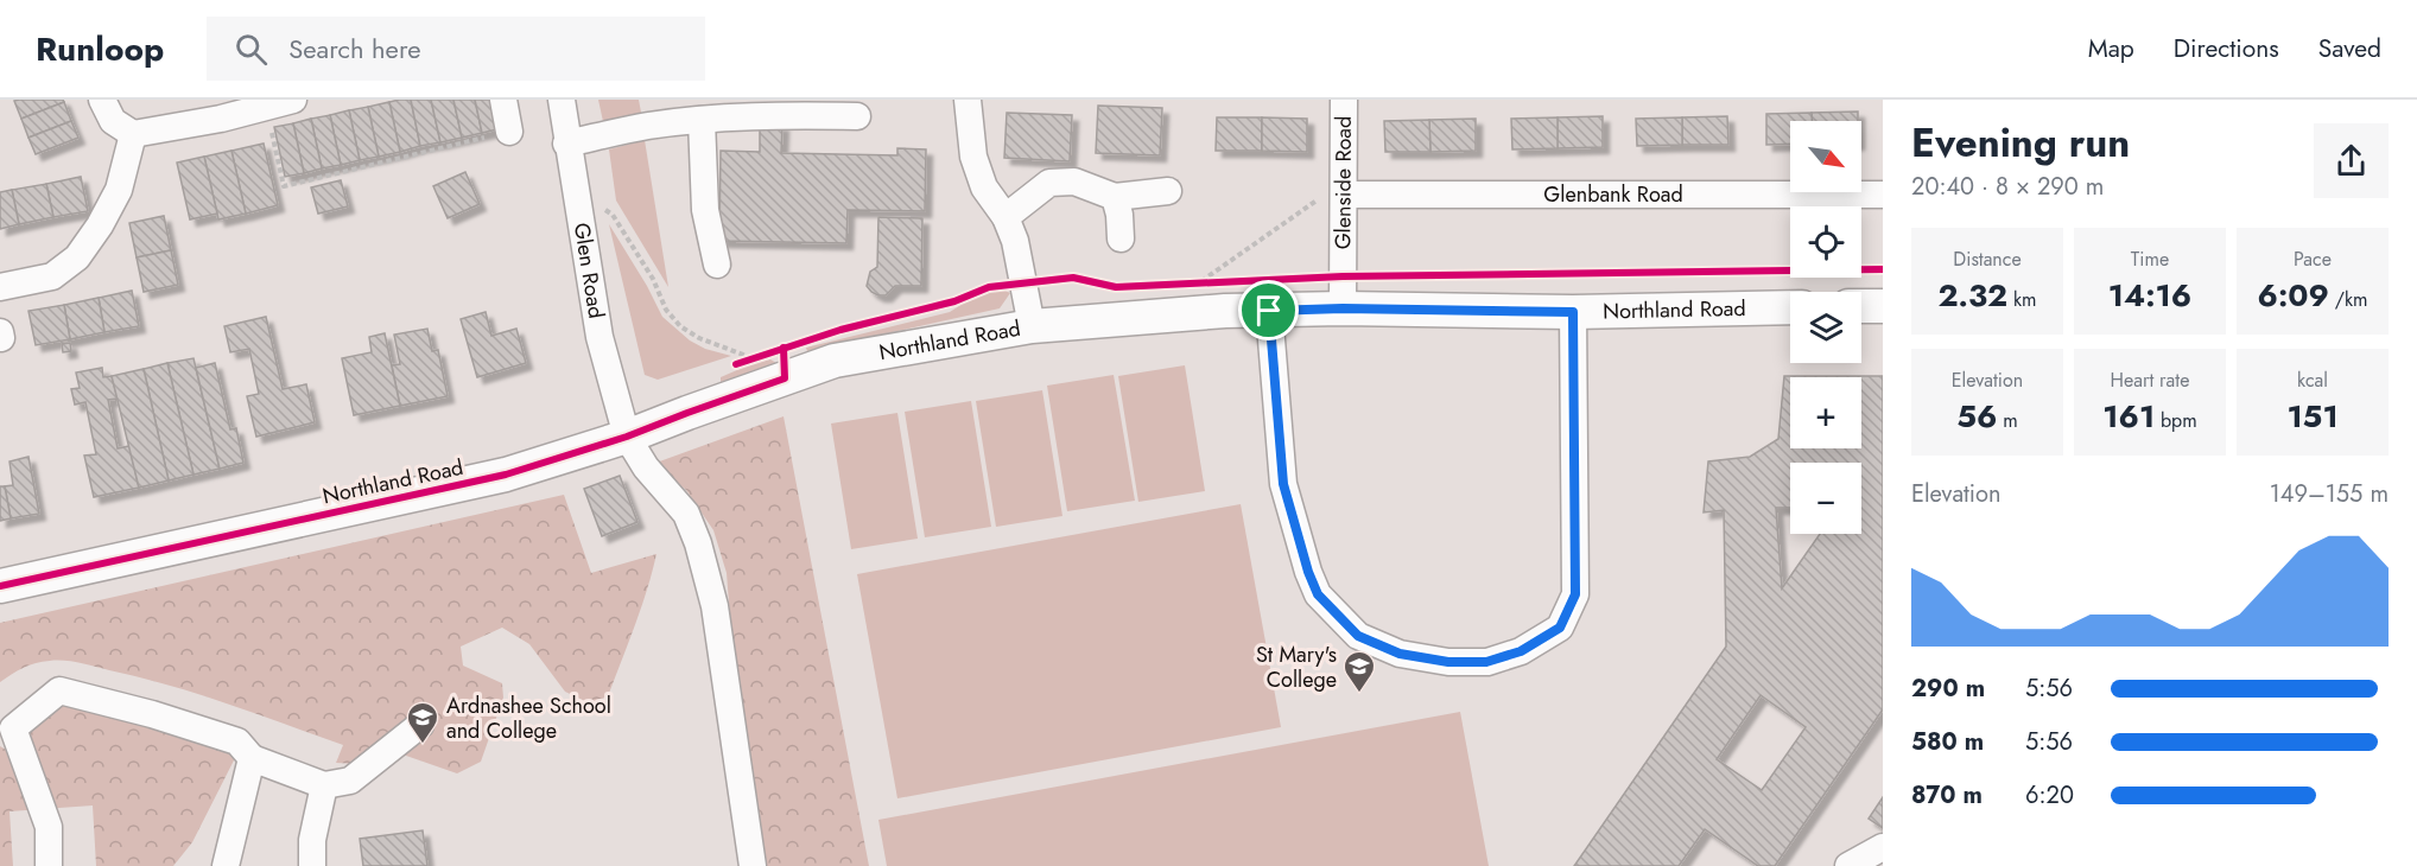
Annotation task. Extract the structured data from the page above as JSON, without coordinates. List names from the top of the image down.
{
  "streets": {
    "main road": ["Northland Road"],
    "street": ["Glenside Road", "Glenbank Road", "Glen Road"]
  },
  "crossings": [
    ["Glenside Road", "Glenbank Road"],
    ["Glenside Road", "Northland Road"],
    ["Glen Road", "Northland Road"]
  ],
  "places": {
    "school or university": ["St Mary's College", "Ardnashee School and College"]
  },
  "north": "bottom right",
  "page": {
    "header": "Runloop",
    "search": "Search here",
    "nav": ["Map", "Directions", "Saved"],
    "heading": ["Evening run", "20:40 · 8 × 290 m"],
    "map_buttons": ["+", "−"],
    "stats": [
      ["Distance", "2.32 km"],
      ["Time", "14:16"],
      ["Pace", "6:09 /km"],
      ["Elevation", "56 m"],
      ["Heart rate", "161 bpm"],
      ["kcal", "151"]
    ],
    "chart": ["Elevation", "149–155 m"],
    "list": [
      {
        "name": "290 m",
        "note": "5:56"
      },
      {
        "name": "580 m",
        "note": "5:56"
      },
      {
        "name": "870 m",
        "note": "6:20"
      }
    ]
  }
}
